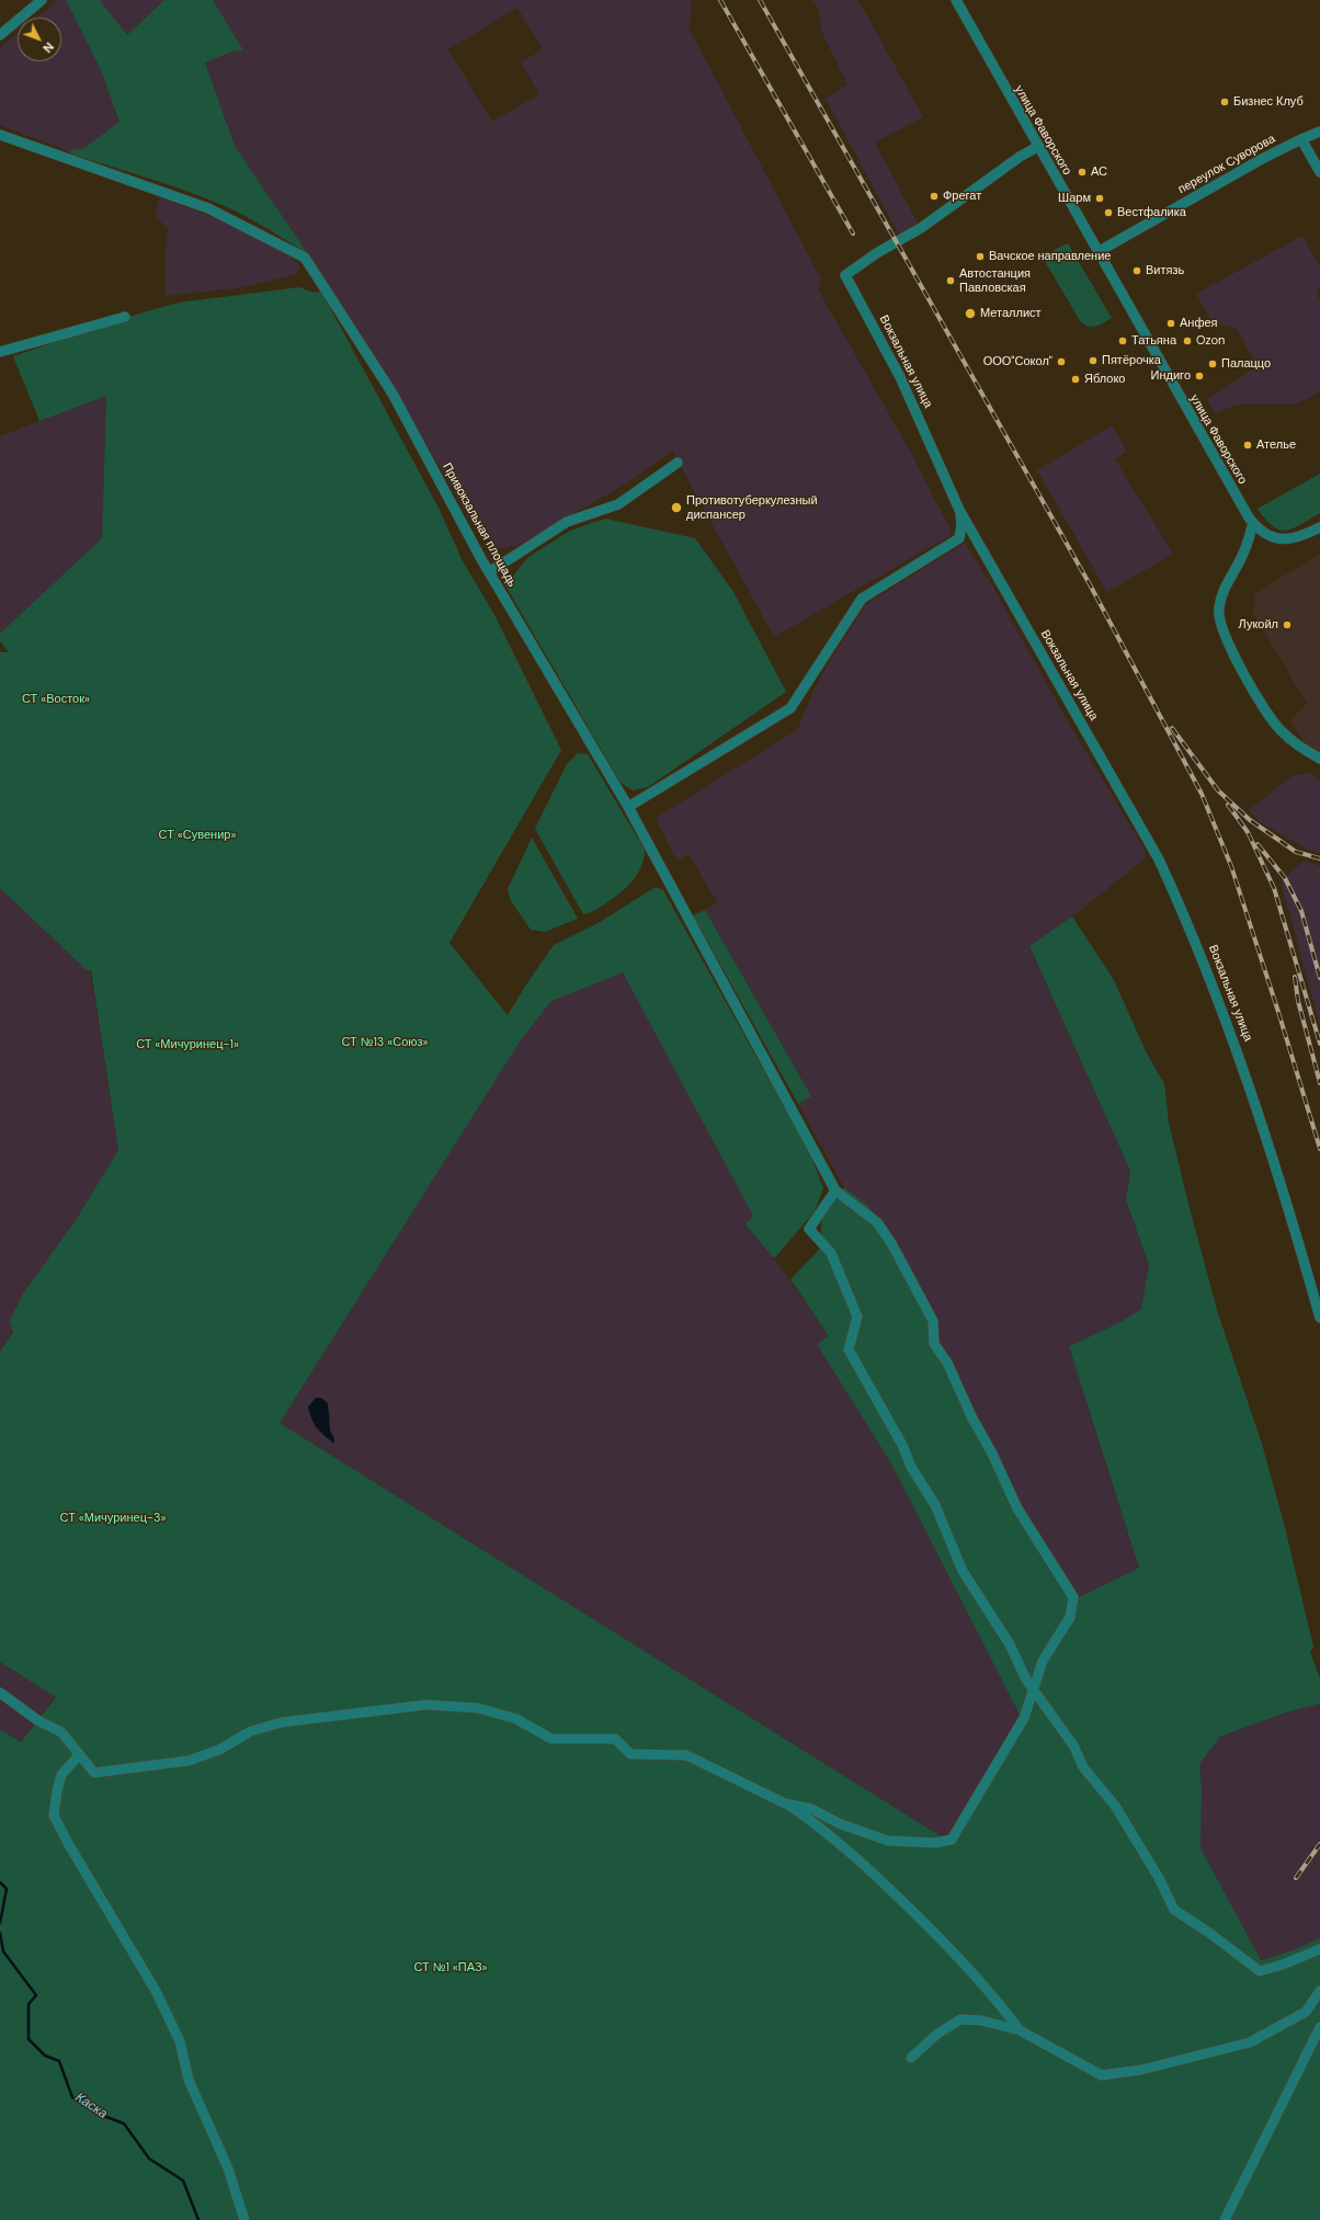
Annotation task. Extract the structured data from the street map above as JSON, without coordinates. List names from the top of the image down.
{
  "streets": {
    "street": [
      "улица Фаворского",
      "переулок Суворова",
      "Вокзальная улица",
      "Привокзальная площадь"
    ]
  },
  "crossings": [
    ["улица Фаворского", "переулок Суворова"],
    ["улица Фаворского", "Вокзальная улица"]
  ],
  "water": ["Каска"],
  "parks": [
    "СТ «Восток»",
    "СТ «Сувенир»",
    "СТ №13 «Союз»",
    "СТ «Мичуринец-1»",
    "СТ «Мичуринец-3»",
    "СТ №1 «ПАЗ»"
  ],
  "places": [
    "Бизнес Клуб",
    "АС",
    "Фрегат",
    "Шарм",
    "Вестфалика",
    "Вачское направление",
    "Витязь",
    "Автостанция Павловская",
    "Металлист",
    "Анфея",
    "Татьяна",
    "Ozon",
    "Пятёрочка",
    "ООО\"Сокол\"",
    "Палаццо",
    "Индиго",
    "Яблоко",
    "Ателье",
    "Противотуберкулезный диспансер",
    "Лукойл"
  ],
  "north": "bottom right"
}
